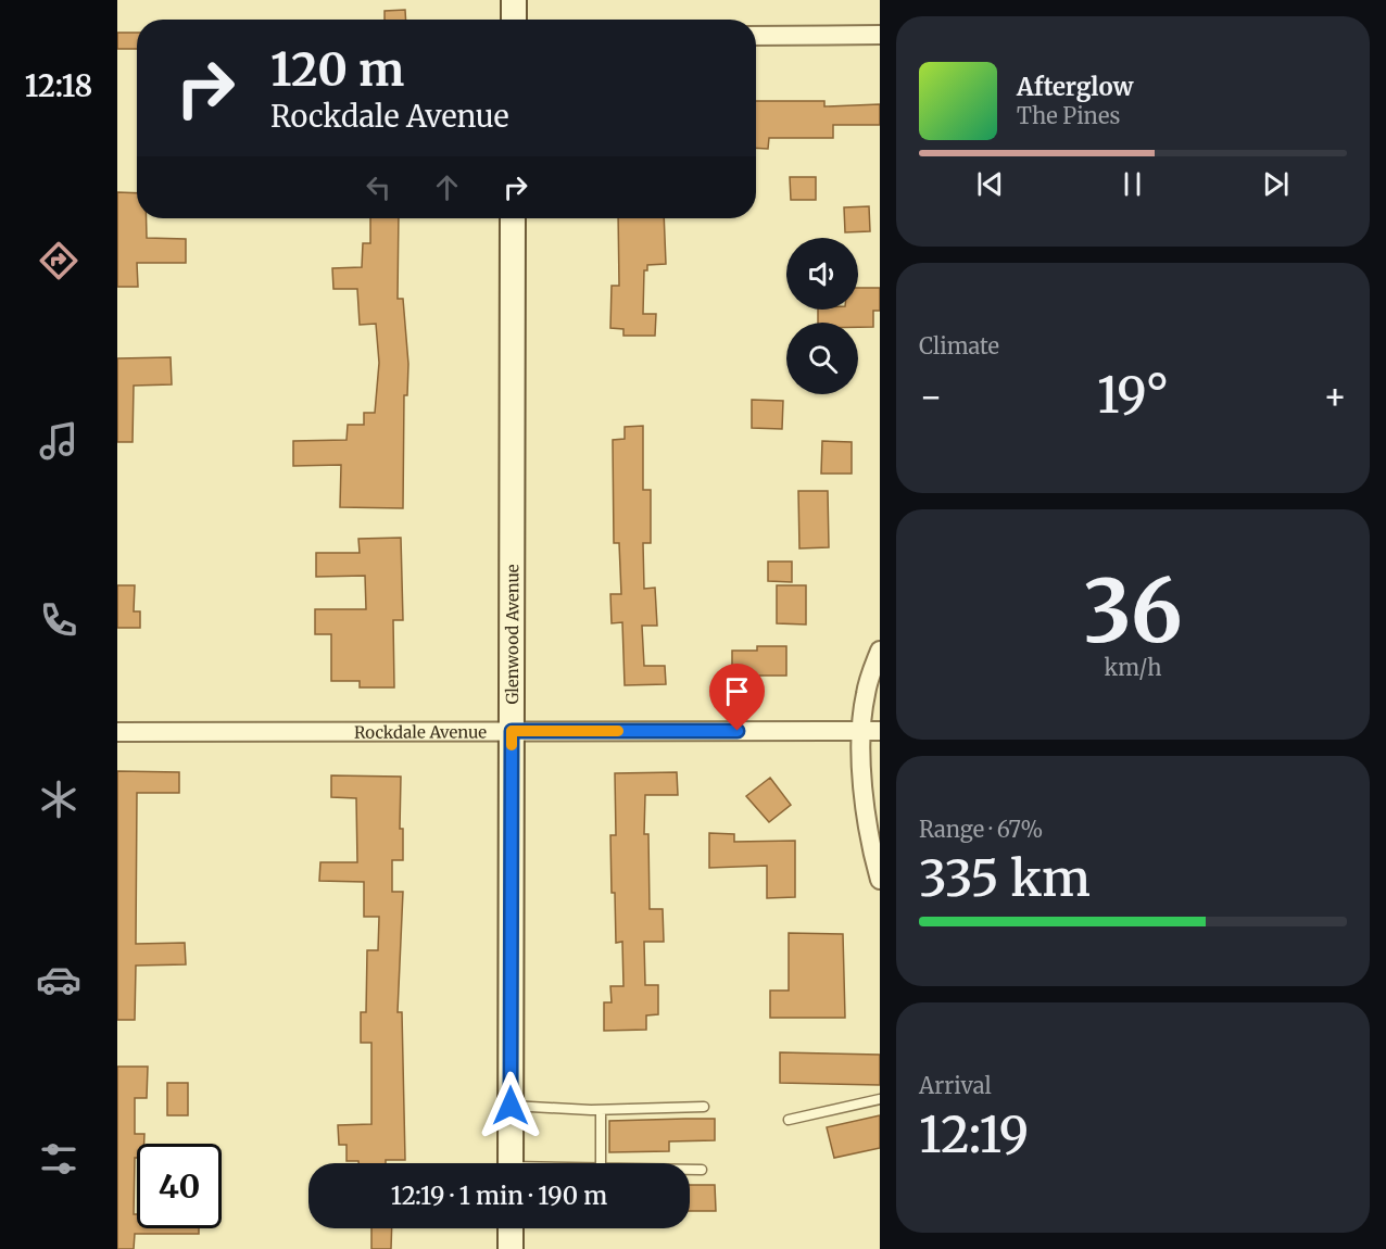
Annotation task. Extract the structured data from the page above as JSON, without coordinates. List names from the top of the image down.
{
  "streets": {
    "street": ["Glenwood Avenue", "Rockdale Avenue"]
  },
  "crossings": [
    ["Glenwood Avenue", "Rockdale Avenue"]
  ],
  "page": {
    "tabs": "12:18",
    "turn": ["120 m", "Rockdale Avenue"],
    "song": ["Afterglow", "The Pines"],
    "tile": [
      "Climate",
      ["36", "km/h"],
      ["Range · 67%", "335 km"],
      ["Arrival", "12:19"]
    ],
    "heat": ["−", "19°", "+"],
    "limit": "40",
    "trip": "12:19 · 1 min · 190 m"
  }
}
